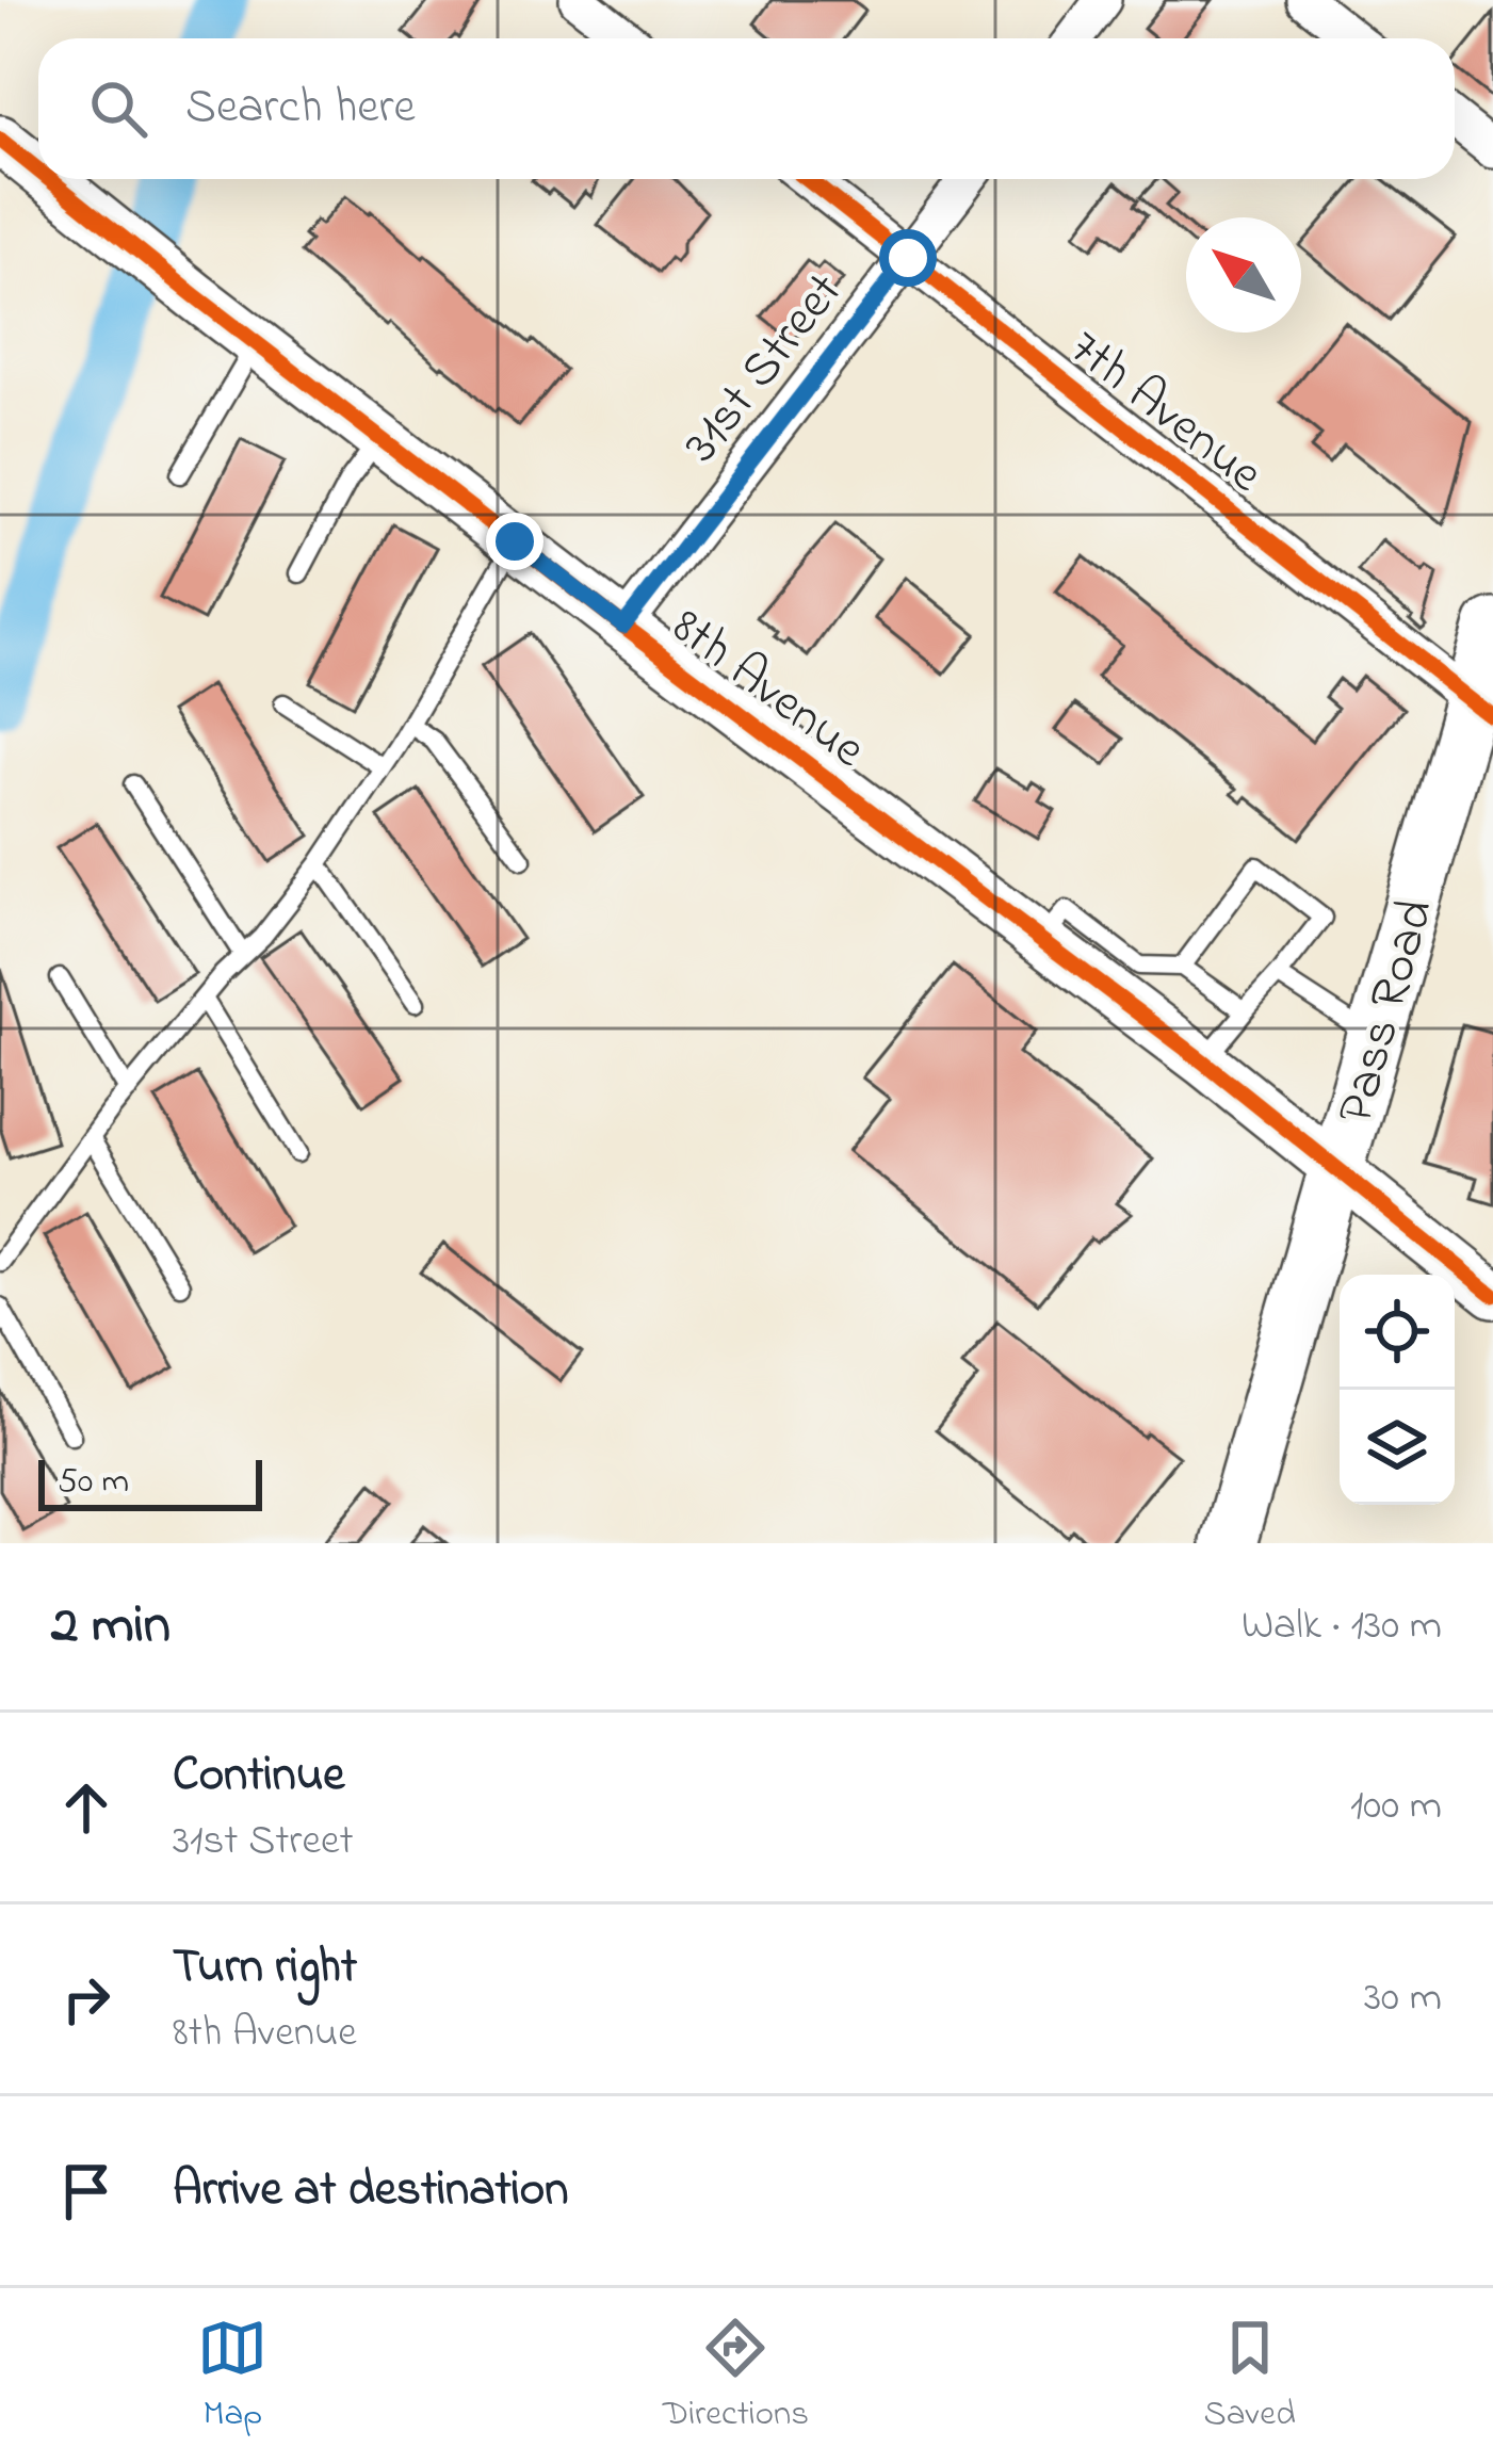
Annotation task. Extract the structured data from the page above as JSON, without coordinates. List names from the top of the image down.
{
  "streets": {
    "main road": ["Pass Road"],
    "street": ["31st Street", "7th Avenue", "8th Avenue"]
  },
  "crossings": [
    ["31st Street", "7th Avenue"],
    ["31st Street", "8th Avenue"],
    ["7th Avenue", "Pass Road"],
    ["8th Avenue", "Pass Road"]
  ],
  "scale_bar": "50 m",
  "north": "top left",
  "page": {
    "search": "Search here",
    "scale": "50 m",
    "heading": ["2 min", "Walk · 130 m"],
    "list": [
      ["Continue", "31st Street", "100 m"],
      ["Turn right", "8th Avenue", "30 m"],
      "Arrive at destination"
    ],
    "nav": ["Map", "Directions", "Saved"]
  }
}
